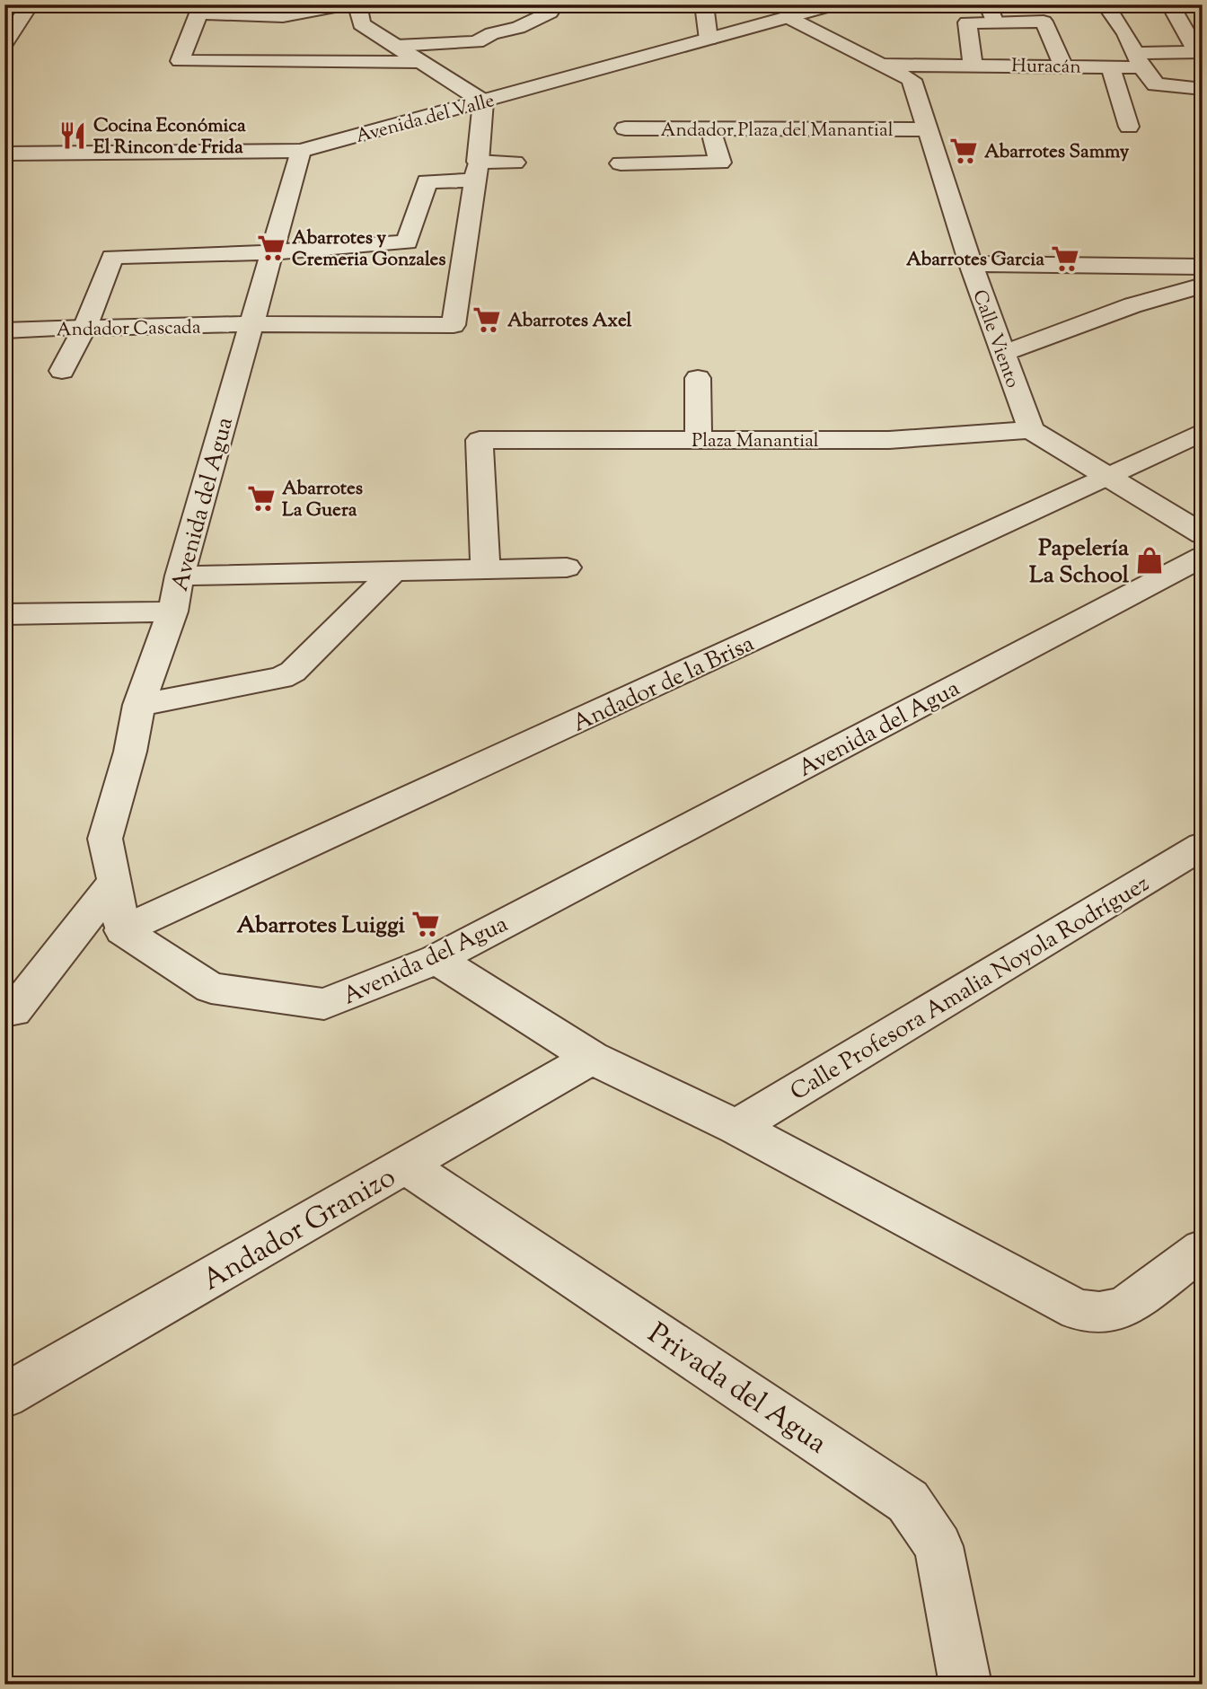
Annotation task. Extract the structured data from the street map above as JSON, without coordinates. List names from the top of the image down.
{
  "streets": {
    "street": [
      "Huracán",
      "Avenida del Valle",
      "Andador Plaza del Manantial",
      "Andador Cascada",
      "Calle Viento",
      "Plaza Manantial",
      "Avenida del Agua",
      "Andador de la Brisa",
      "Calle Profesora Amalia Noyola Rodríguez",
      "Andador Granizo",
      "Privada del Agua"
    ]
  },
  "crossings": [
    ["Huracán", "Calle Viento"],
    ["Avenida del Valle", "Calle Viento"],
    ["Avenida del Valle", "Avenida del Agua"],
    ["Andador Plaza del Manantial", "Calle Viento"],
    ["Andador Cascada", "Avenida del Agua"],
    ["Calle Viento", "Plaza Manantial"],
    ["Avenida del Agua", "Andador de la Brisa"],
    ["Andador Granizo", "Privada del Agua"]
  ],
  "places": {
    "restaurant": ["Cocina Económica El Rincon de Frida"],
    "supermarket": [
      "Abarrotes Sammy",
      "Abarrotes y Cremeria Gonzales",
      "Abarrotes Garcia",
      "Abarrotes Axel",
      "Abarrotes La Guera",
      "Abarrotes Luiggi"
    ],
    "shop": ["Papelería La School"]
  }
}
